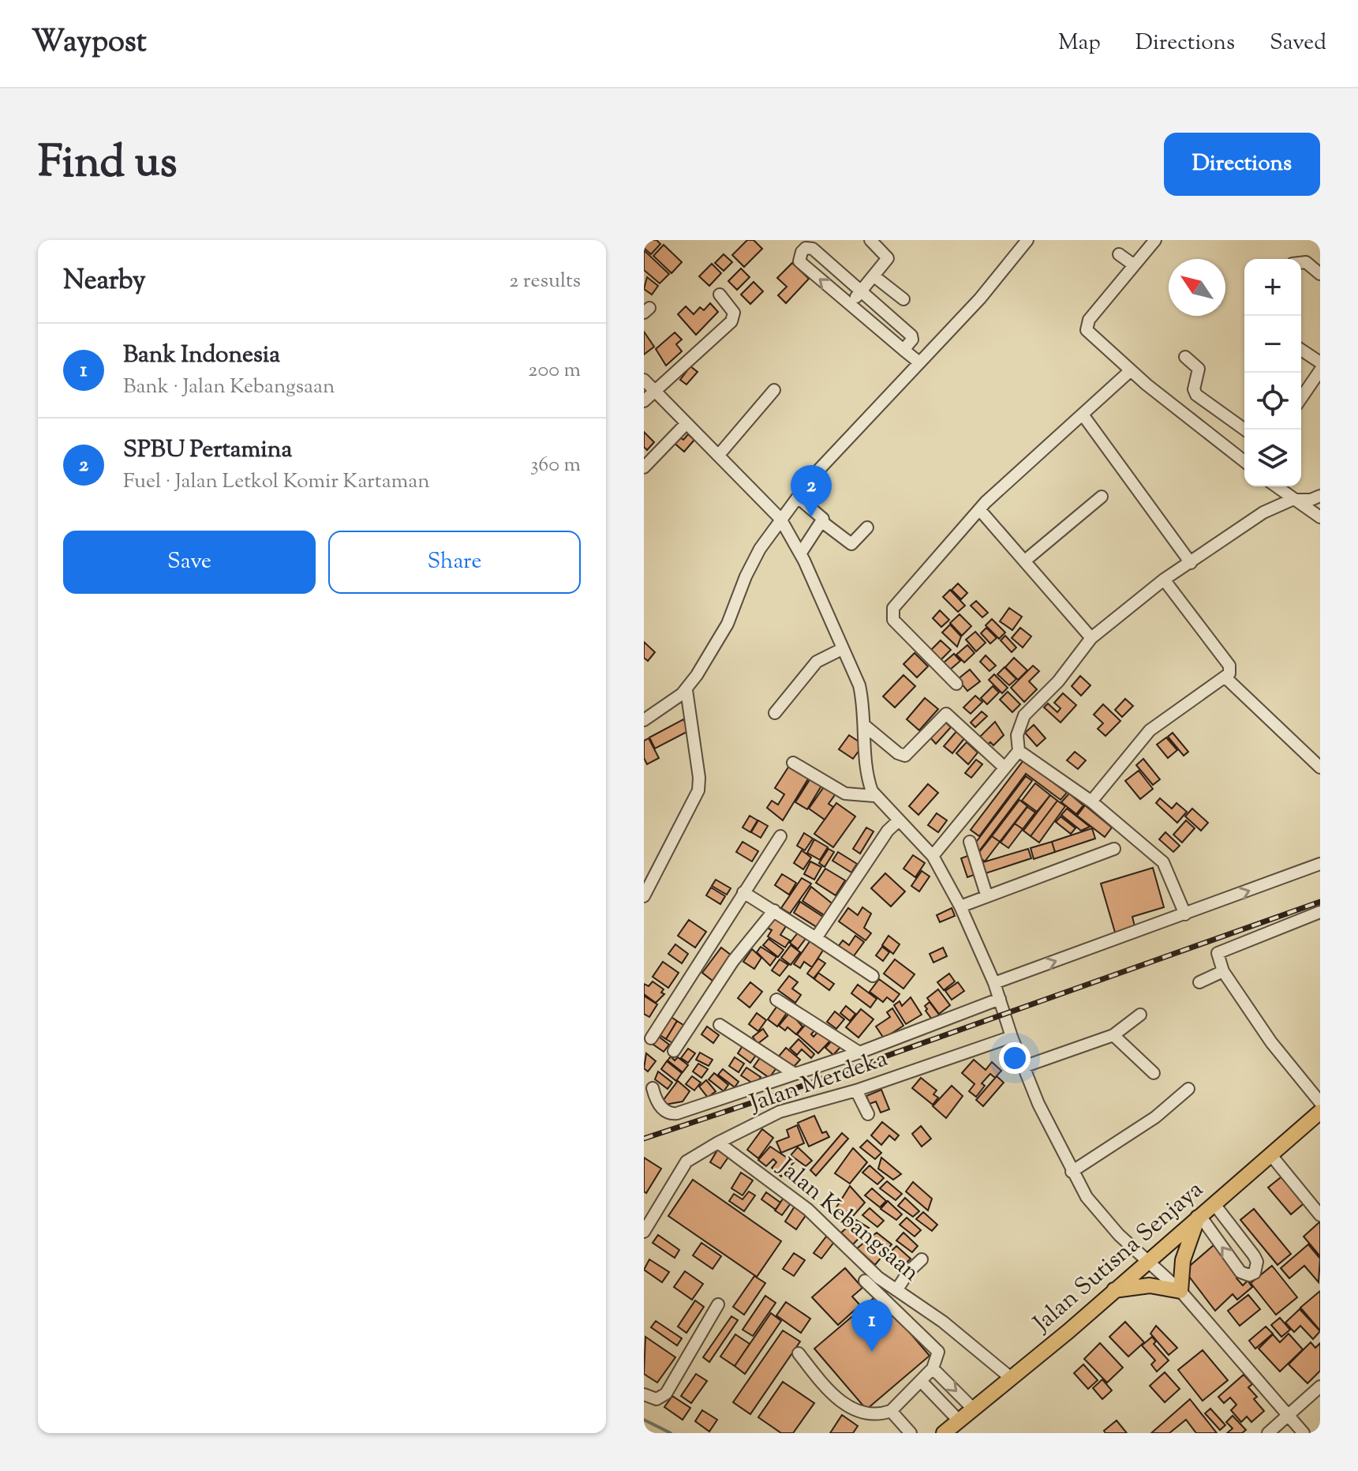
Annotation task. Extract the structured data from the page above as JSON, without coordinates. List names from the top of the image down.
{
  "streets": {
    "main road": ["Jalan Sutisna Senjaya"],
    "street": ["Jalan Merdeka", "Jalan Kebangsaan"]
  },
  "crossings": [
    ["Jalan Merdeka", "Jalan Kebangsaan"],
    ["Jalan Kebangsaan", "Jalan Sutisna Senjaya"]
  ],
  "north": "top left",
  "page": {
    "header": "Waypost",
    "nav": ["Map", "Directions", "Saved"],
    "title": "Find us",
    "buttons": [
      "Directions",
      ["Save", "Share"]
    ],
    "heading": ["Nearby", "2 results"],
    "map_buttons": ["+", "−"],
    "list": [
      {
        "mark": "1",
        "name": "Bank Indonesia",
        "note": "Bank · Jalan Kebangsaan",
        "value": "200 m"
      },
      {
        "mark": "2",
        "name": "SPBU Pertamina",
        "note": "Fuel · Jalan Letkol Komir Kartaman",
        "value": "360 m"
      }
    ],
    "pins": ["2", "1"]
  }
}
